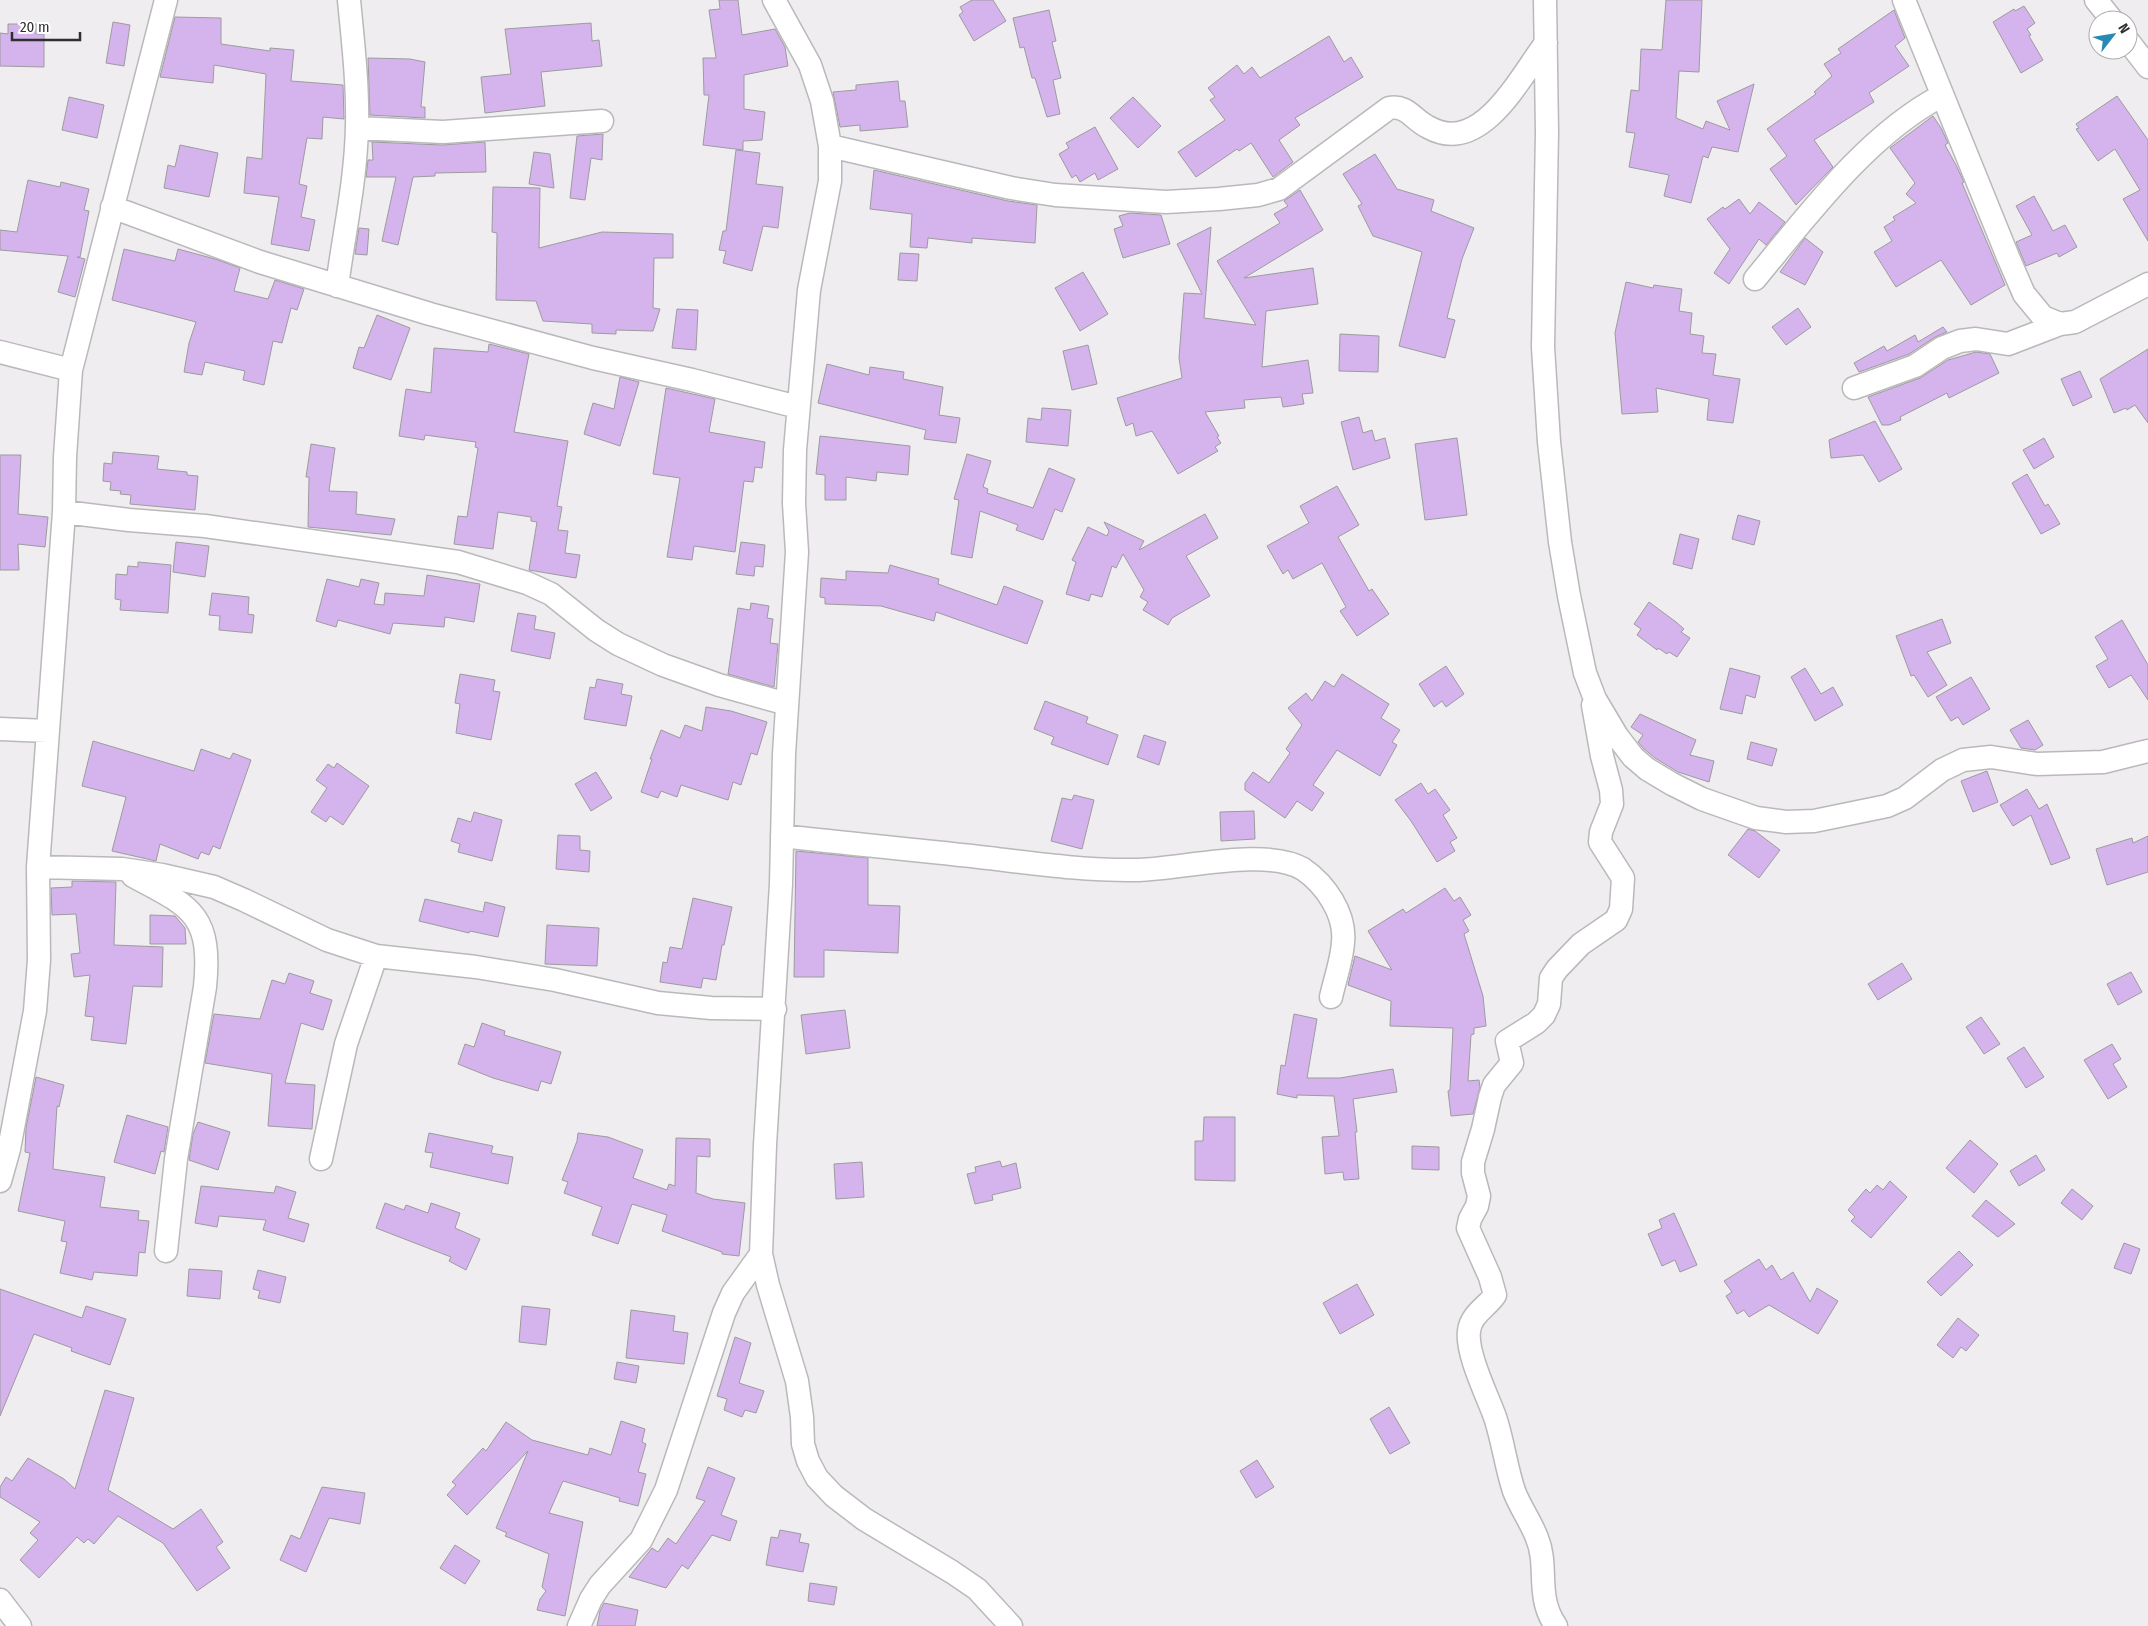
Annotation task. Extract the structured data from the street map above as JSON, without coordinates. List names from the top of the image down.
{
  "scale_bar": "20 m",
  "north": "top right"
}
